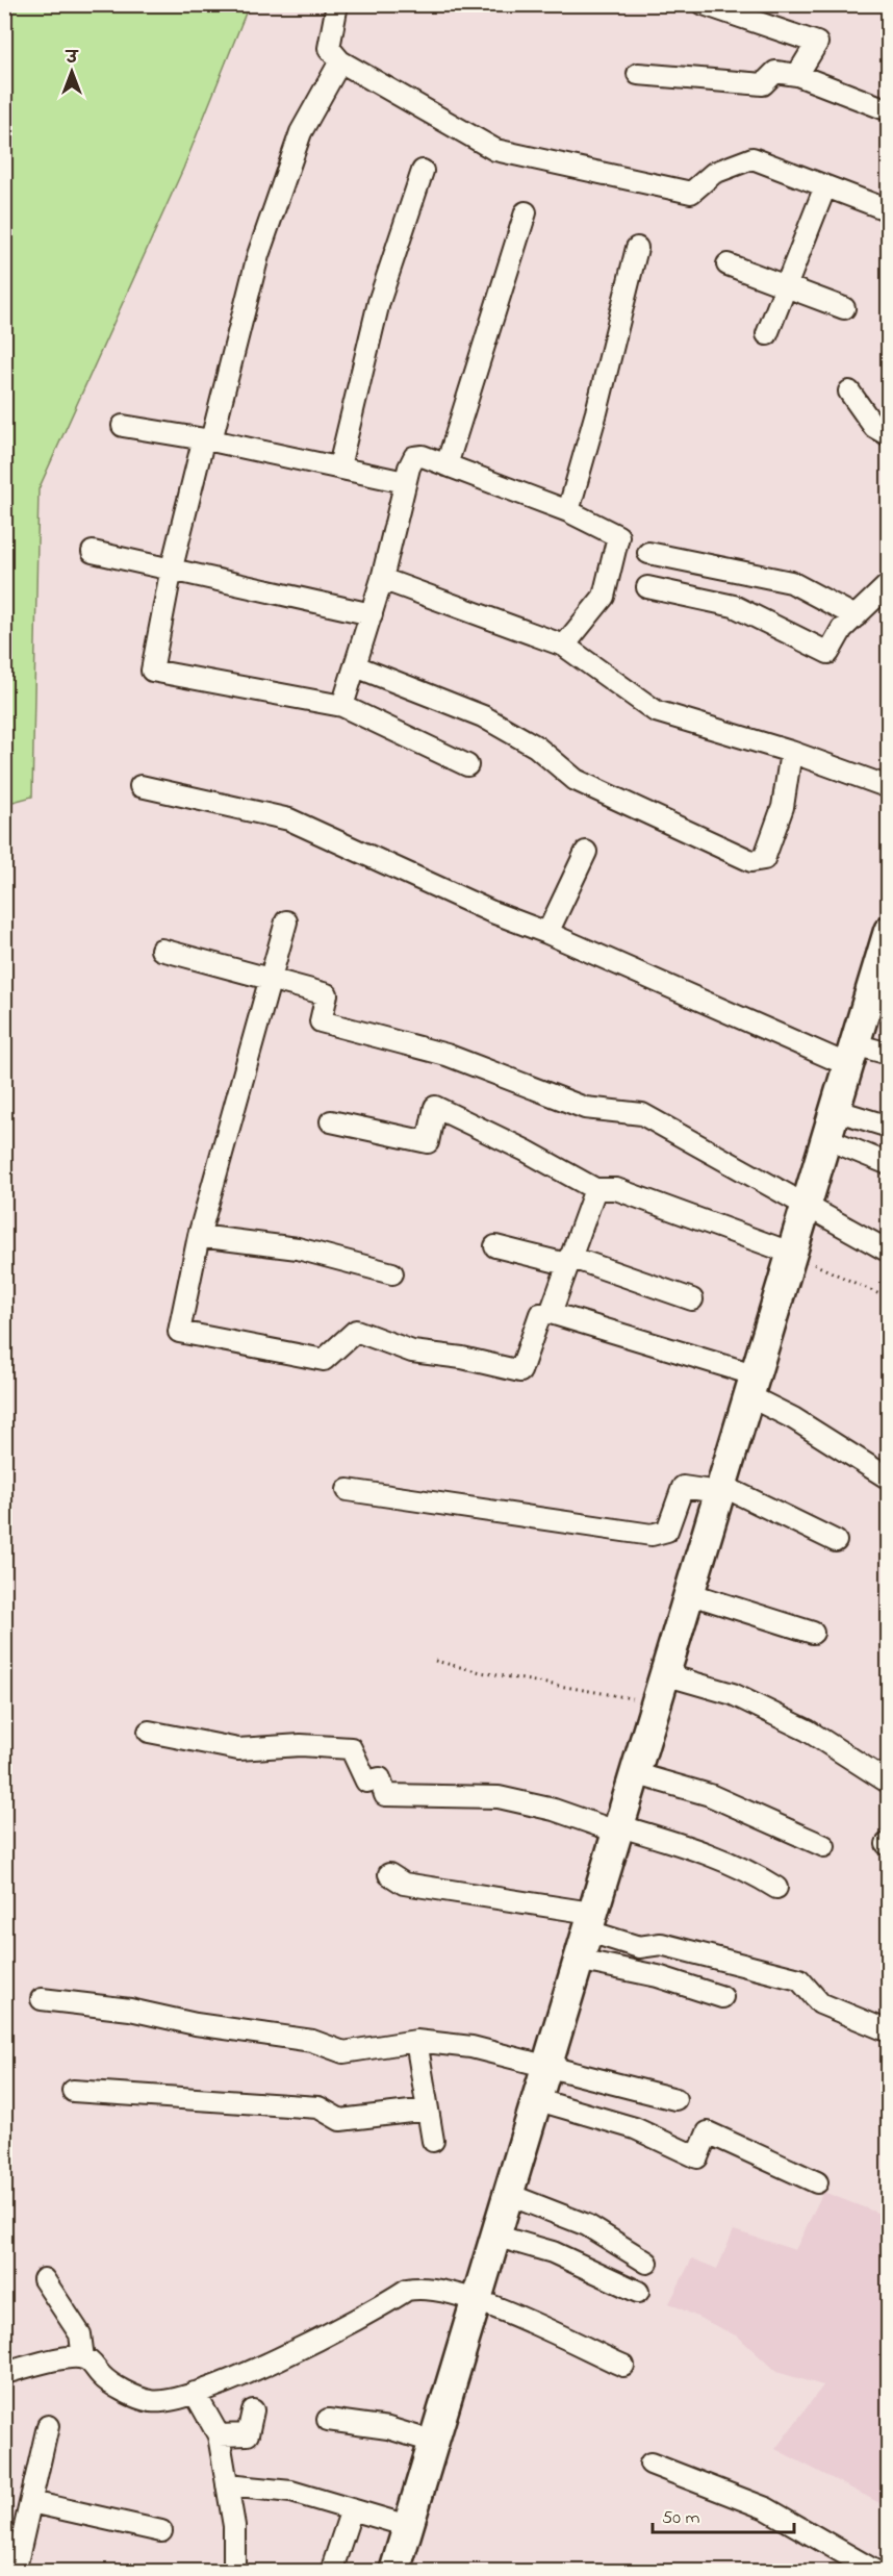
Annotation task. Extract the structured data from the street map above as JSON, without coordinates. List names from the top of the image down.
{
  "scale_bar": "50 m",
  "north": "top"
}
